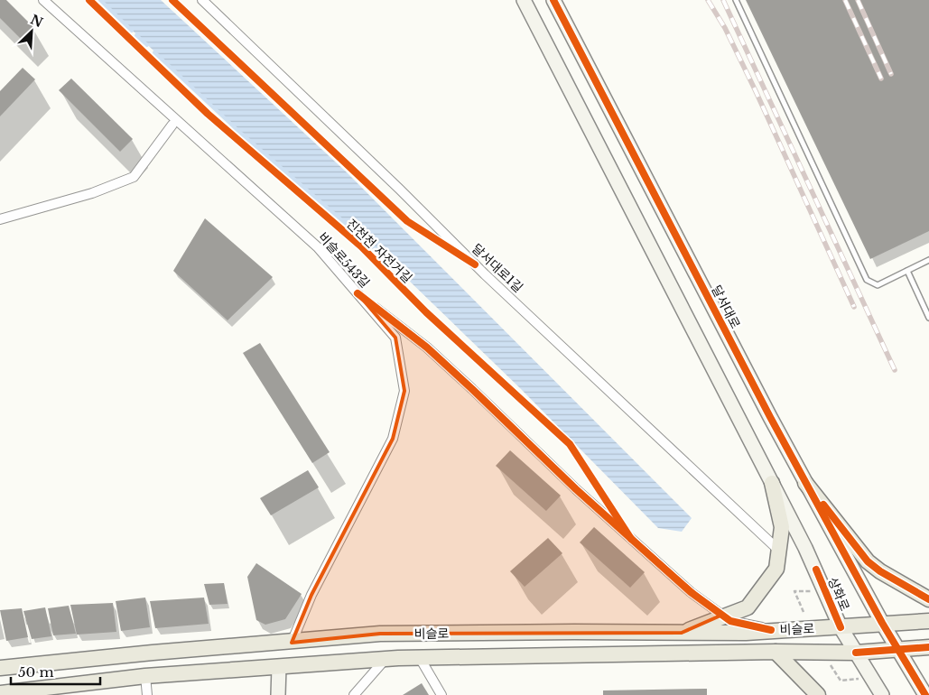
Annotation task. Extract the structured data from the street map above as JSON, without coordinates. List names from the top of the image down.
{
  "streets": {
    "main road": ["달서대로", "상화로", "비슬로"],
    "street": ["비슬로543길", "달서대로1길"],
    "cycle path": ["진천천 자전거길"]
  },
  "crossings": [
    ["비슬로543길", "비슬로"],
    ["달서대로", "비슬로"],
    ["상화로", "비슬로"]
  ],
  "scale_bar": "50 m",
  "north": "top right"
}
